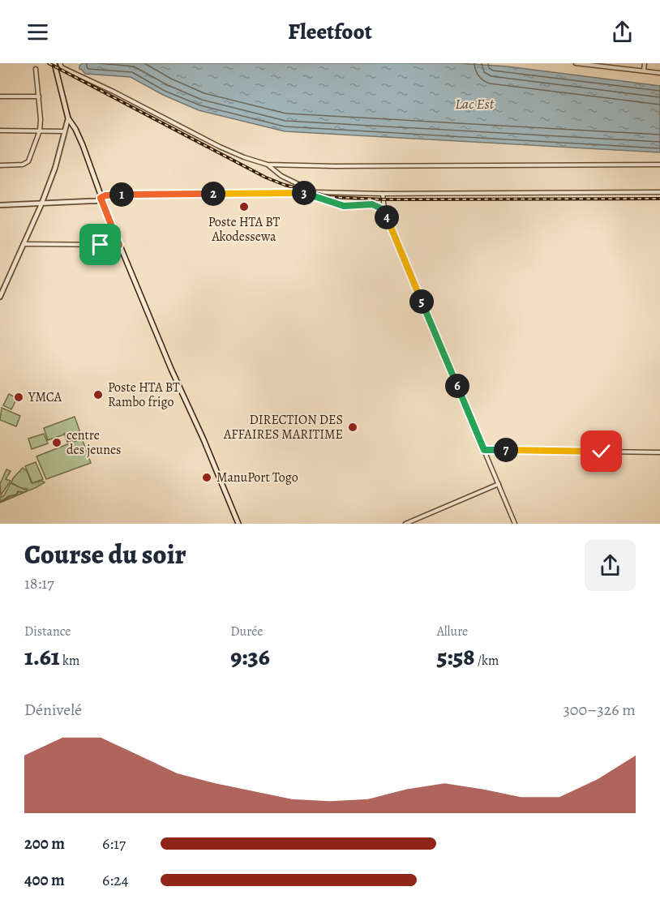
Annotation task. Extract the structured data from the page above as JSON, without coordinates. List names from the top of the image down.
{
  "water": ["Lac Est"],
  "places": [
    "Poste HTA BT Akodessewa",
    "Poste HTA BT Rambo frigo",
    "YMCA",
    "DIRECTION DES AFFAIRES MARITIME",
    "centre des jeunes",
    "ManuPort Togo"
  ],
  "page": {
    "header": "Fleetfoot",
    "pins": [
      "3",
      "2",
      "1",
      "4",
      "5",
      "6",
      "7"
    ],
    "heading": ["Course du soir", "18:17"],
    "stats": [
      ["Distance", "1.61 km"],
      ["Durée", "9:36"],
      ["Allure", "5:58 /km"]
    ],
    "chart": ["Dénivelé", "300–326 m"],
    "list": [
      {
        "name": "200 m",
        "note": "6:17"
      },
      {
        "name": "400 m",
        "note": "6:24"
      }
    ]
  }
}
